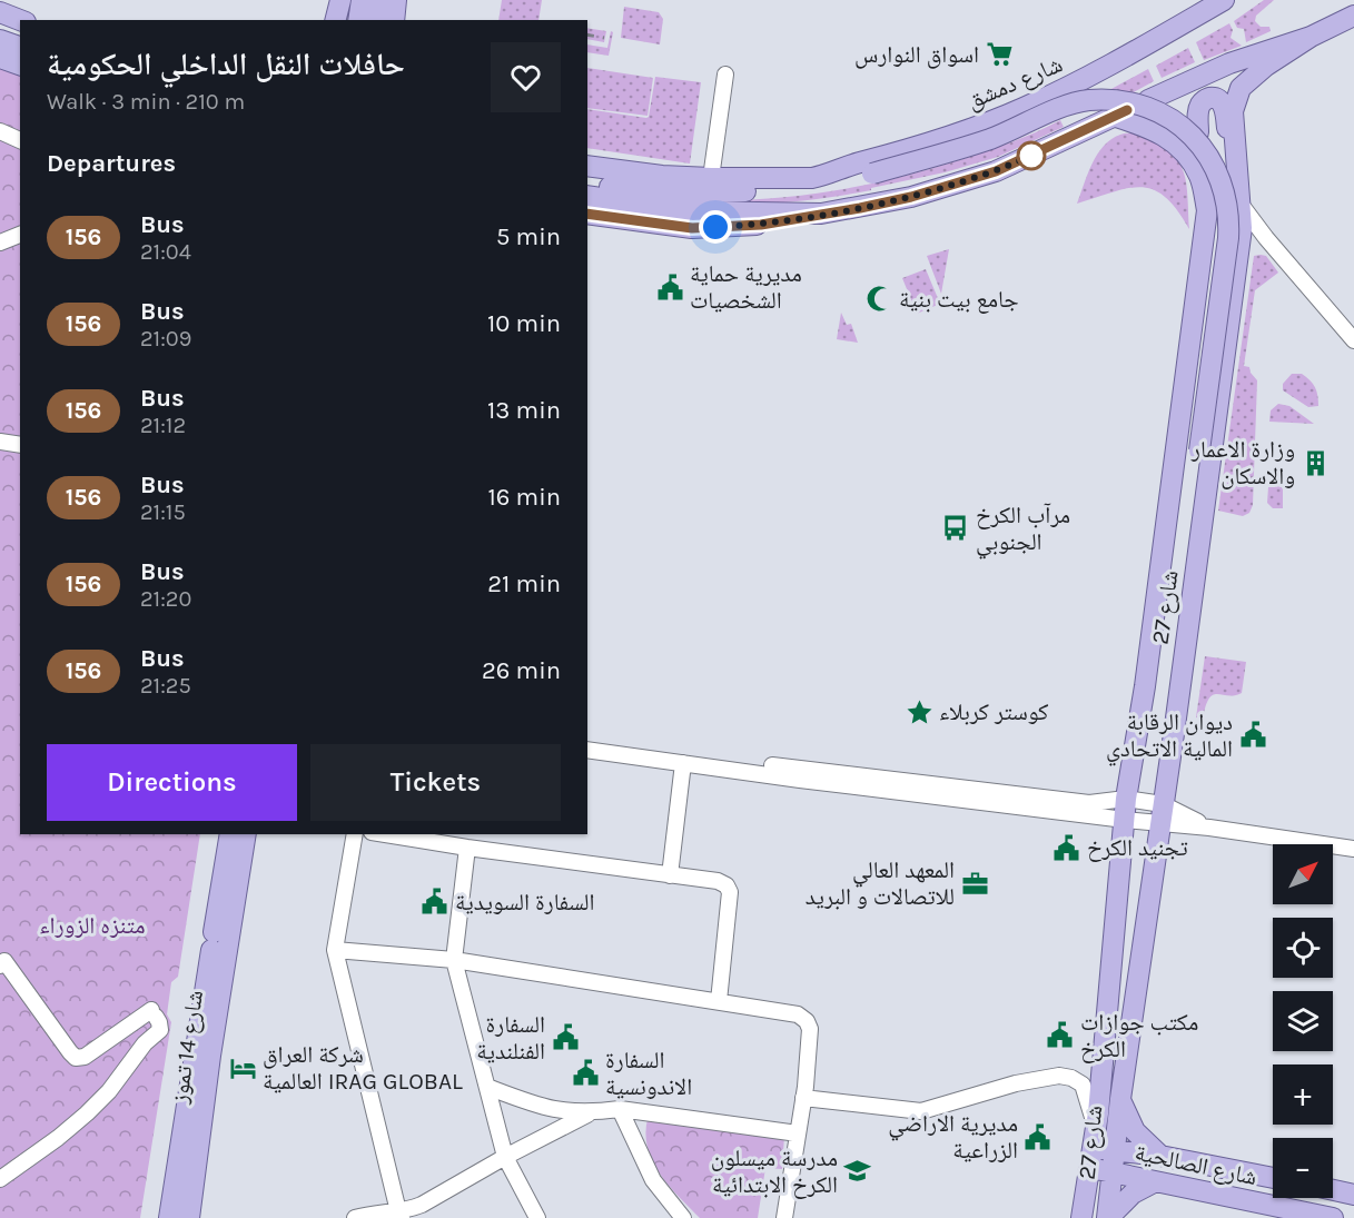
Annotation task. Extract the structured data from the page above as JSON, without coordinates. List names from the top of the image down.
{
  "streets": {
    "main road": [
      "شارع دمشق",
      "شارع 27",
      "شارع 14 تموز",
      "شارع الصالحية"
    ]
  },
  "crossings": [
    ["شارع 27", "شارع الصالحية"]
  ],
  "parks": ["متنزه الزوراء"],
  "places": {
    "supermarket": ["اسواق النوارس"],
    "public building": [
      "مديرية حماية الشخصيات",
      "ديوان الرقابة المالية الاتحادي",
      "تجنيد الكرخ",
      "السفارة السويدية",
      "مكتب جوازات الكرخ",
      "السفارة الفنلندية",
      "السفارة الاندونسية",
      "مديرية الاراضي الزراعية"
    ],
    "mosque": ["جامع بيت بنية"],
    "building": ["وزارة الاعمار والاسكان"],
    "bus stop": ["مرآب الكرخ الجنوبي"],
    "place": ["كوستر كربلاء"],
    "office": ["المعهد العالي للاتصالات و البريد"],
    "hotel": ["شركة العراق العالمية IRAG GLOBAL"],
    "school or university": ["مدرسة ميسلون الكرخ الابتدائية"]
  },
  "lines": ["bus line 156"],
  "north": "top right",
  "page": {
    "heading": [
      ["حافلات النقل الداخلي الحكومية", "Walk · 3 min · 210 m"],
      "Departures"
    ],
    "list": [
      {
        "mark": "156",
        "name": "Bus",
        "note": "21:04",
        "value": "5 min"
      },
      {
        "mark": "156",
        "name": "Bus",
        "note": "21:09",
        "value": "10 min"
      },
      {
        "mark": "156",
        "name": "Bus",
        "note": "21:12",
        "value": "13 min"
      },
      {
        "mark": "156",
        "name": "Bus",
        "note": "21:15",
        "value": "16 min"
      },
      {
        "mark": "156",
        "name": "Bus",
        "note": "21:20",
        "value": "21 min"
      },
      {
        "mark": "156",
        "name": "Bus",
        "note": "21:25",
        "value": "26 min"
      }
    ],
    "buttons": ["Directions", "Tickets"],
    "map_buttons": ["+", "−"]
  }
}
